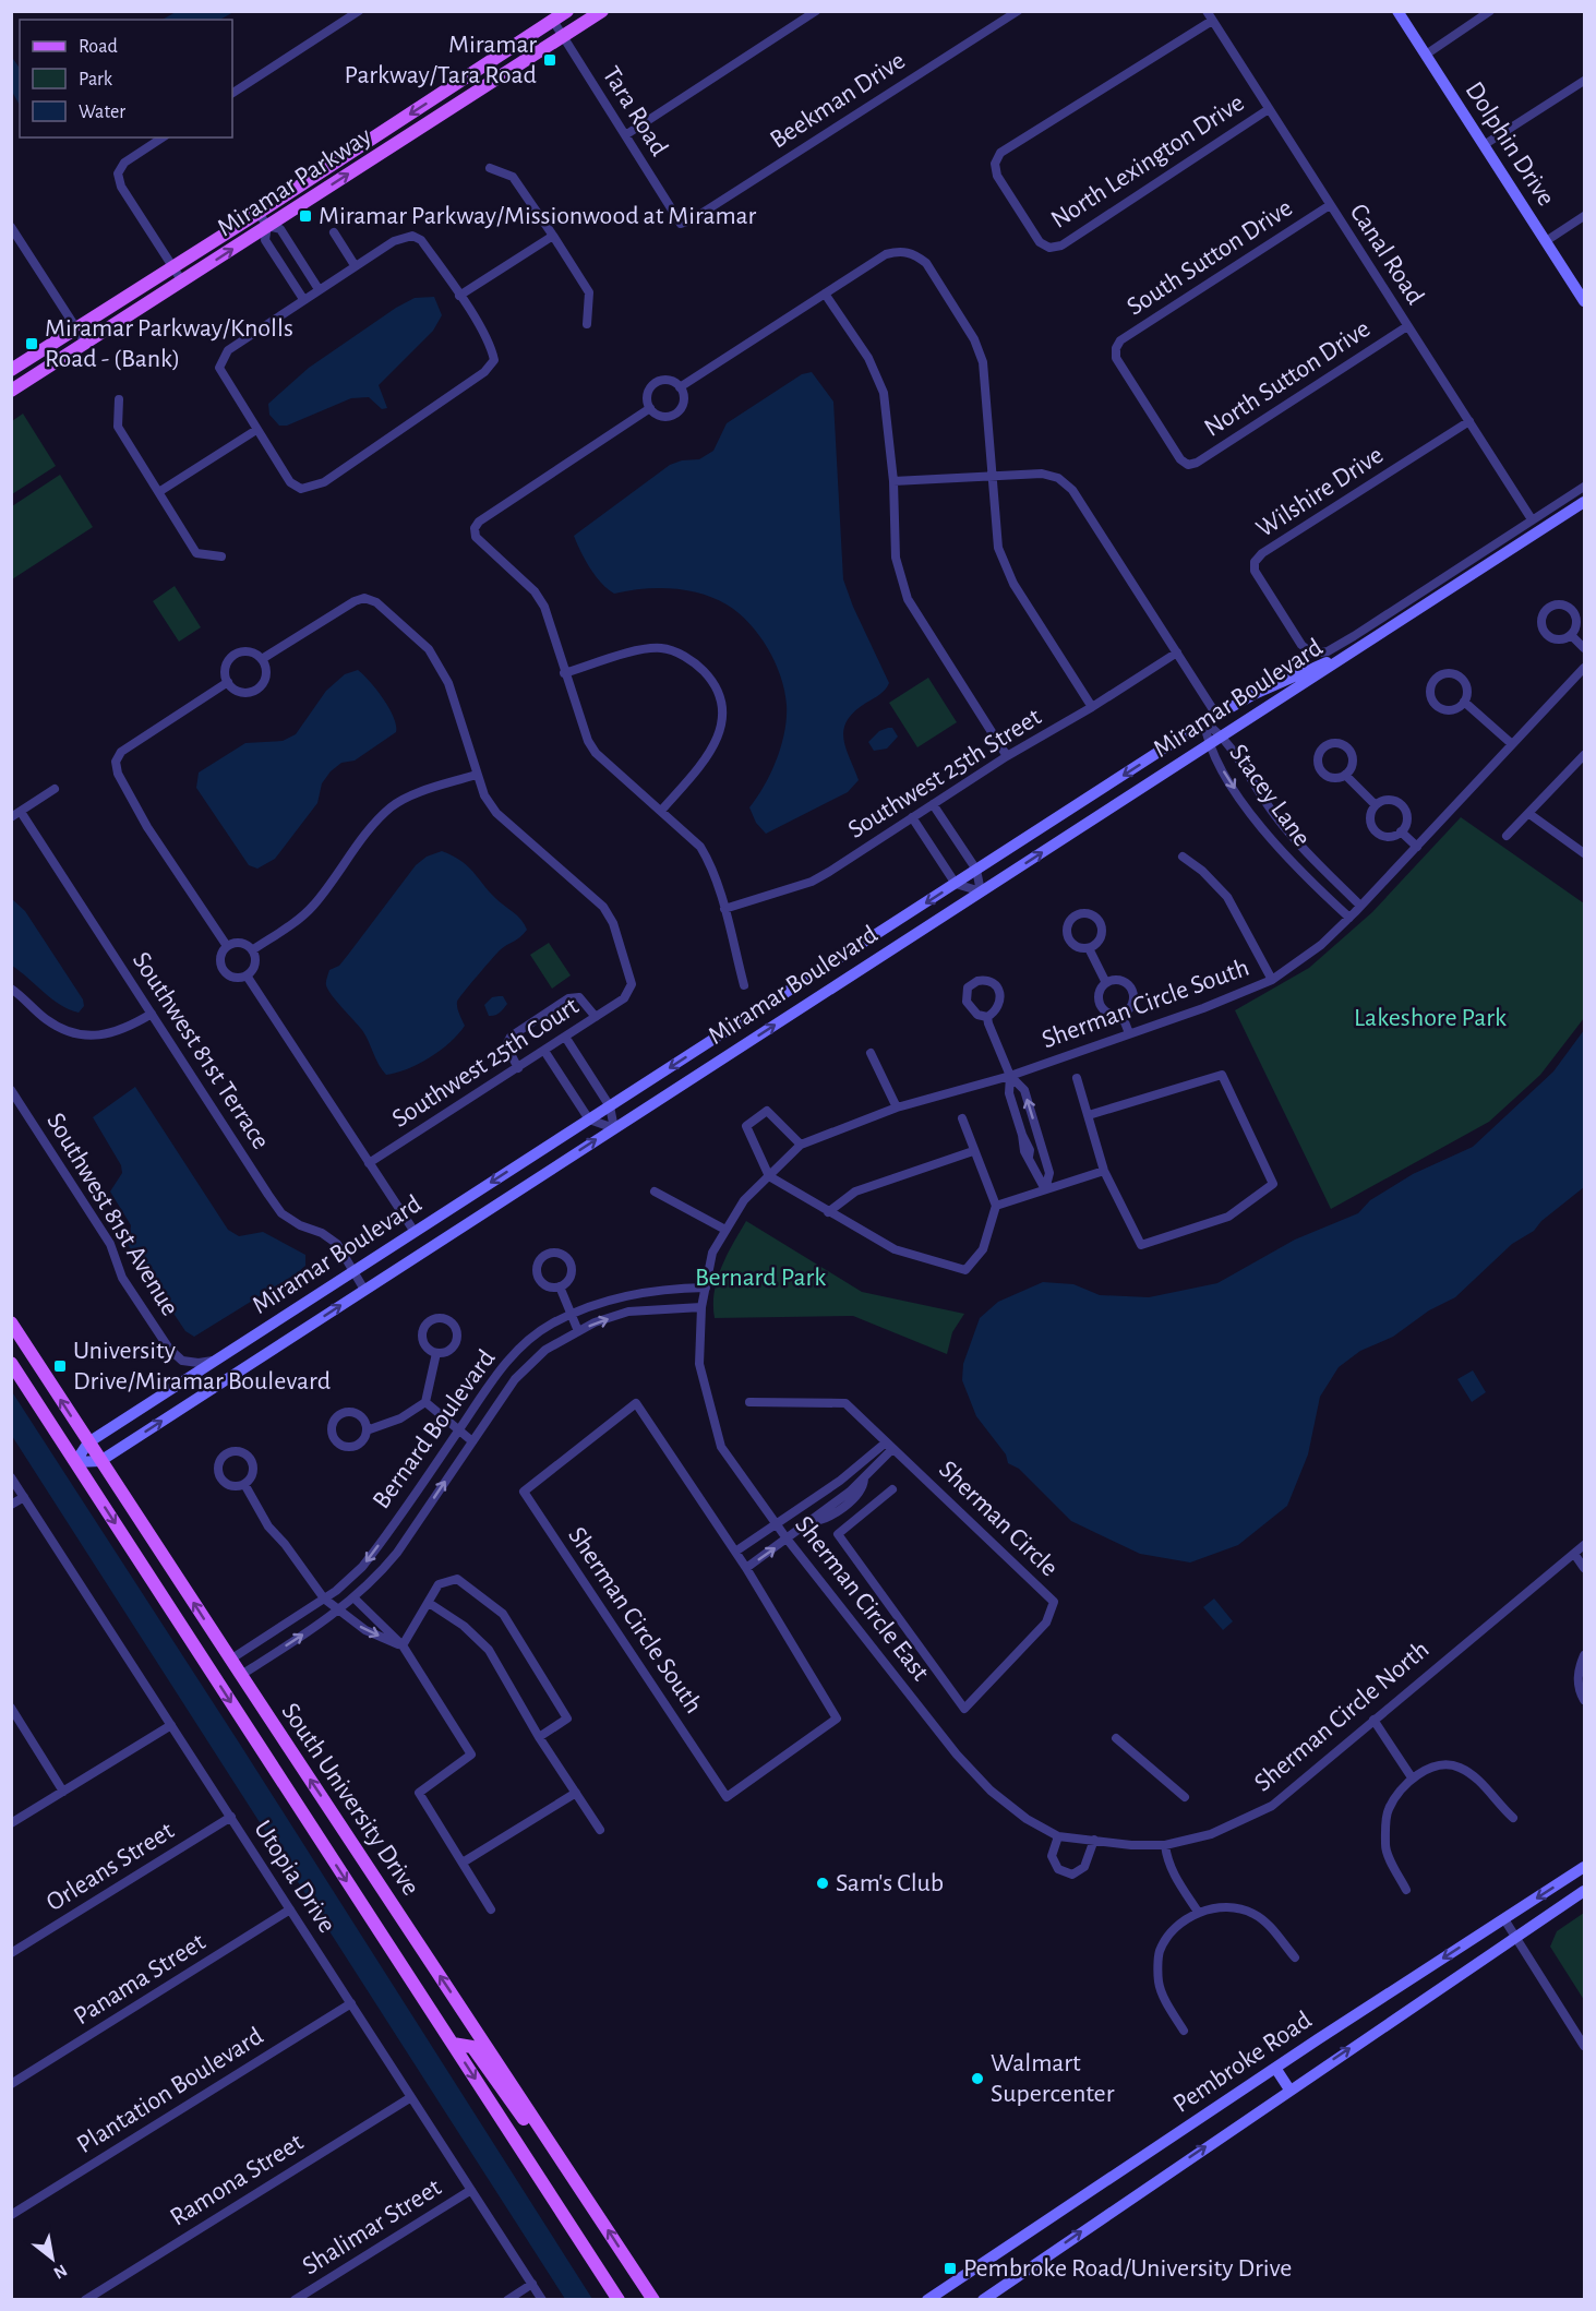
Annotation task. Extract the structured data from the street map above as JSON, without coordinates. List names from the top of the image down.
{
  "streets": {
    "main road": ["Miramar Parkway", "South University Drive"],
    "street": [
      "Beekman Drive",
      "Tara Road",
      "Dolphin Drive",
      "North Lexington Drive",
      "Canal Road",
      "South Sutton Drive",
      "North Sutton Drive",
      "Wilshire Drive",
      "Miramar Boulevard",
      "Southwest 25th Street",
      "Stacey Lane",
      "Sherman Circle South",
      "Southwest 81st Terrace",
      "Southwest 25th Court",
      "Southwest 81st Avenue",
      "Bernard Boulevard",
      "Sherman Circle",
      "Sherman Circle East",
      "Sherman Circle North",
      "Orleans Street",
      "Utopia Drive",
      "Panama Street",
      "Pembroke Road",
      "Plantation Boulevard",
      "Ramona Street",
      "Shalimar Street"
    ]
  },
  "crossings": [
    ["Beekman Drive", "Tara Road"],
    ["Tara Road", "Miramar Parkway"],
    ["North Lexington Drive", "Canal Road"],
    ["Canal Road", "South Sutton Drive"],
    ["Canal Road", "North Sutton Drive"],
    ["Canal Road", "Wilshire Drive"],
    ["Canal Road", "Miramar Boulevard"],
    ["South Sutton Drive", "North Sutton Drive"],
    ["Wilshire Drive", "Miramar Boulevard"],
    ["Miramar Boulevard", "Stacey Lane"],
    ["Miramar Boulevard", "Southwest 81st Terrace"],
    ["Miramar Boulevard", "Southwest 81st Avenue"],
    ["Miramar Boulevard", "South University Drive"],
    ["Stacey Lane", "Sherman Circle South"],
    ["Sherman Circle South", "Bernard Boulevard"],
    ["Sherman Circle South", "Sherman Circle East"],
    ["Bernard Boulevard", "Sherman Circle East"],
    ["Bernard Boulevard", "South University Drive"],
    ["Sherman Circle East", "Sherman Circle North"],
    ["Orleans Street", "Utopia Drive"],
    ["Utopia Drive", "Panama Street"],
    ["Utopia Drive", "Plantation Boulevard"],
    ["Utopia Drive", "Ramona Street"],
    ["Utopia Drive", "Shalimar Street"]
  ],
  "parks": ["Lakeshore Park", "Bernard Park"],
  "places": {
    "transit": [
      "Miramar Parkway/Tara Road",
      "Miramar Parkway/Missionwood at Miramar",
      "Miramar Parkway/Knolls Road - (Bank)",
      "University Drive/Miramar Boulevard",
      "Pembroke Road/University Drive"
    ],
    "other": ["Sam's Club", "Walmart Supercenter"]
  },
  "legend": ["Road", "Park", "Water"],
  "north": "bottom right"
}
